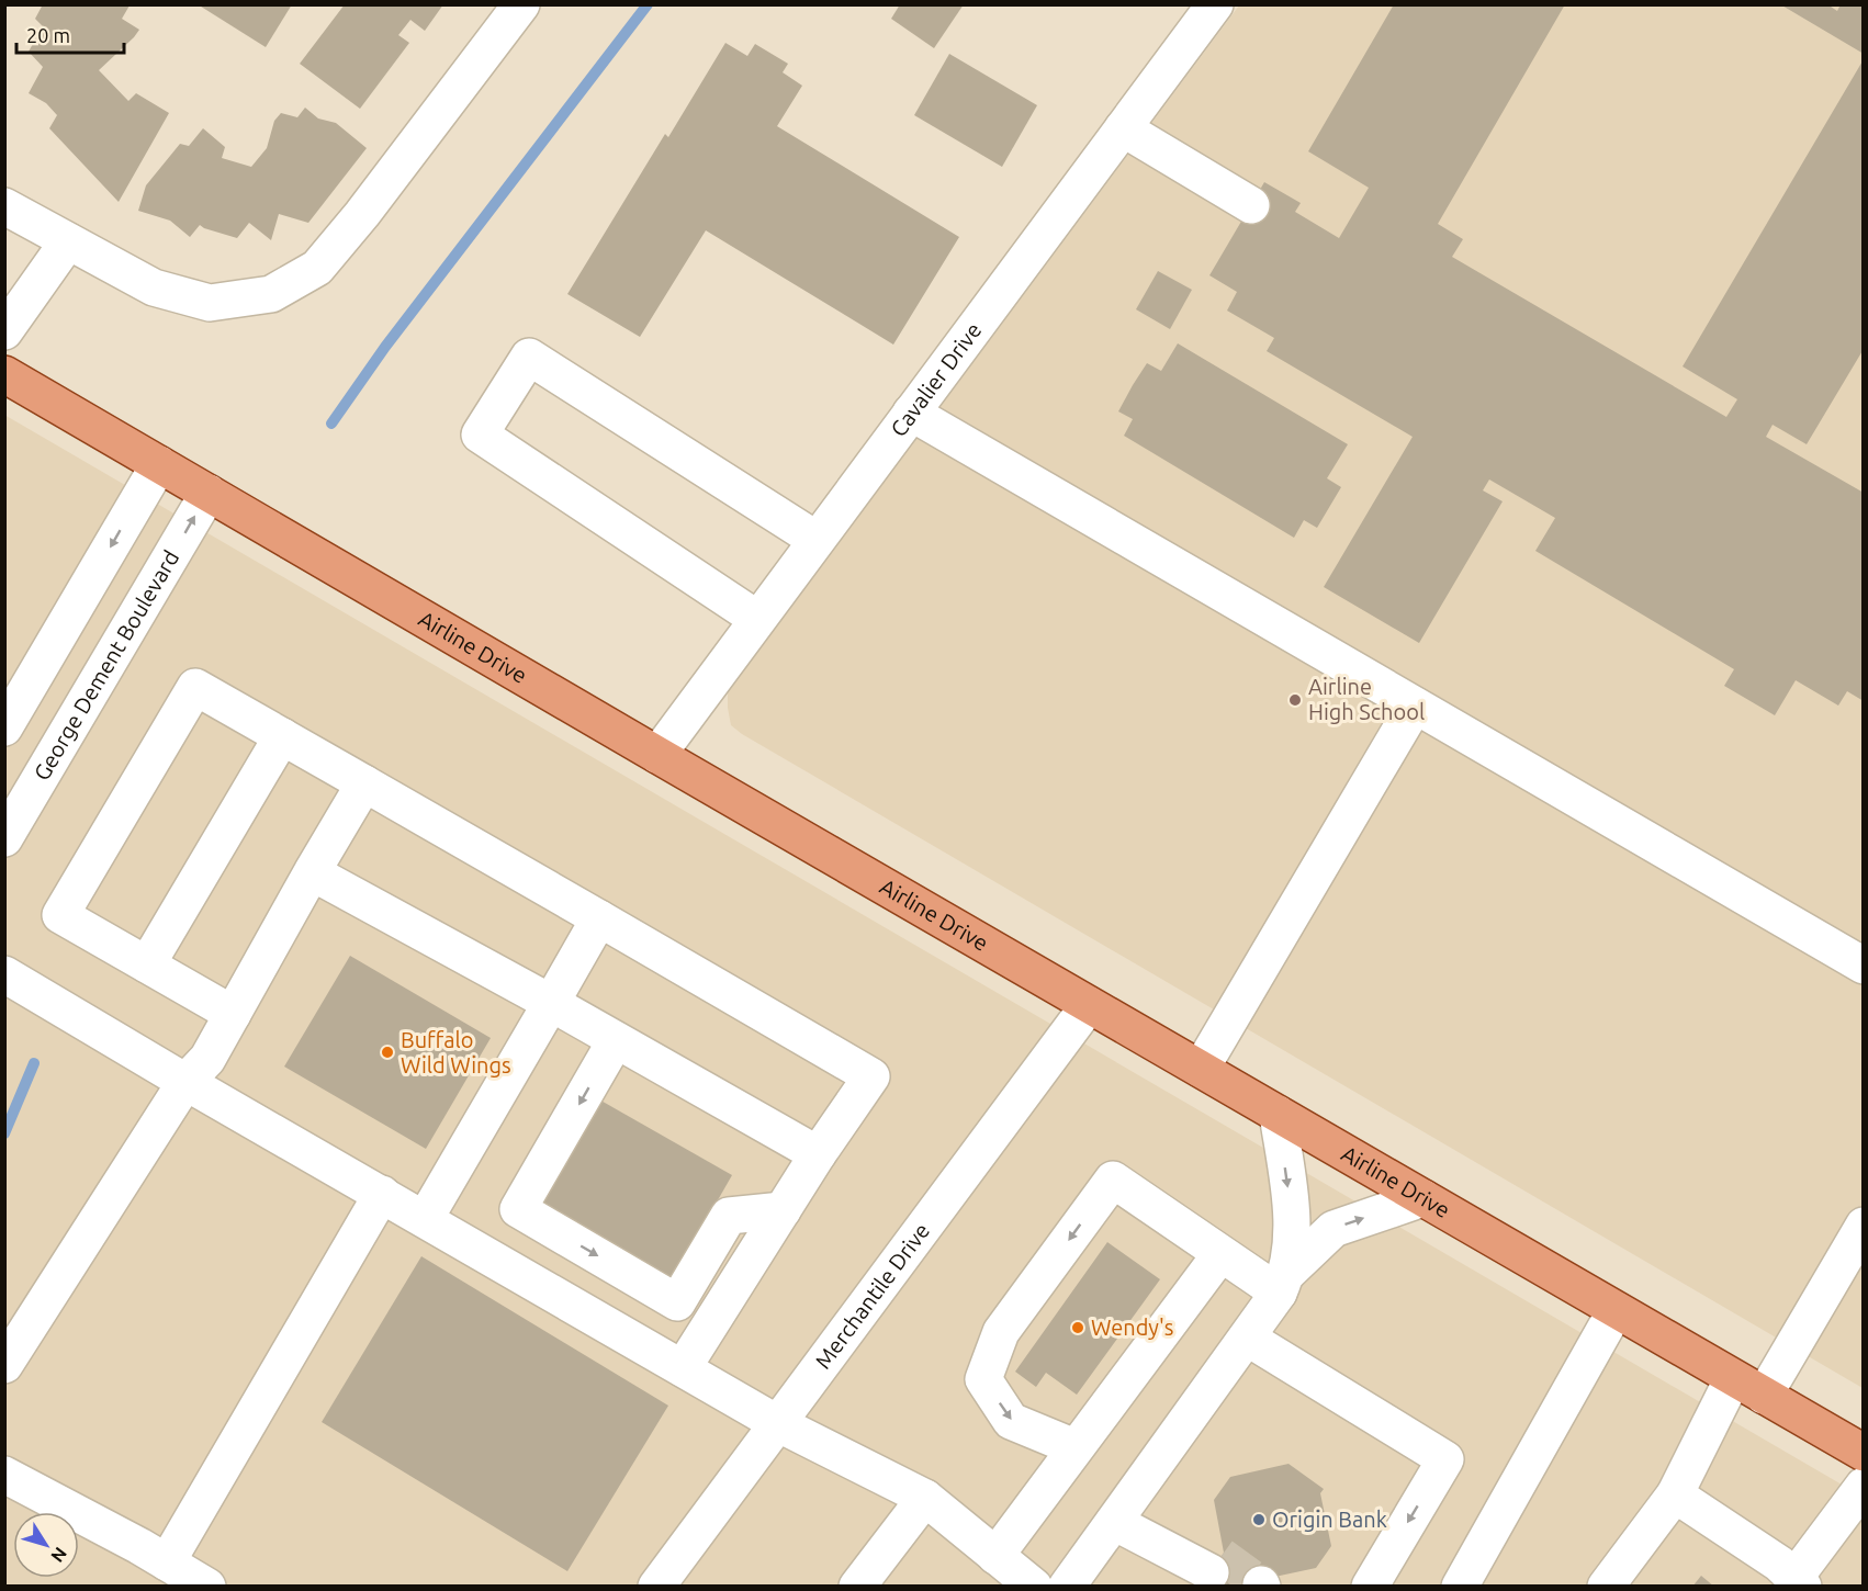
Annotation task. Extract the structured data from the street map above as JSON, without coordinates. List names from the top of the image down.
{
  "streets": {
    "main road": ["Airline Drive"],
    "street": ["Cavalier Drive", "George Dement Boulevard", "Merchantile Drive"]
  },
  "crossings": [
    ["Cavalier Drive", "Airline Drive"],
    ["Airline Drive", "George Dement Boulevard"],
    ["Airline Drive", "Merchantile Drive"]
  ],
  "places": [
    "Airline High School",
    "Buffalo Wild Wings",
    "Wendy's",
    "Origin Bank"
  ],
  "scale_bar": "20 m",
  "north": "bottom right"
}
